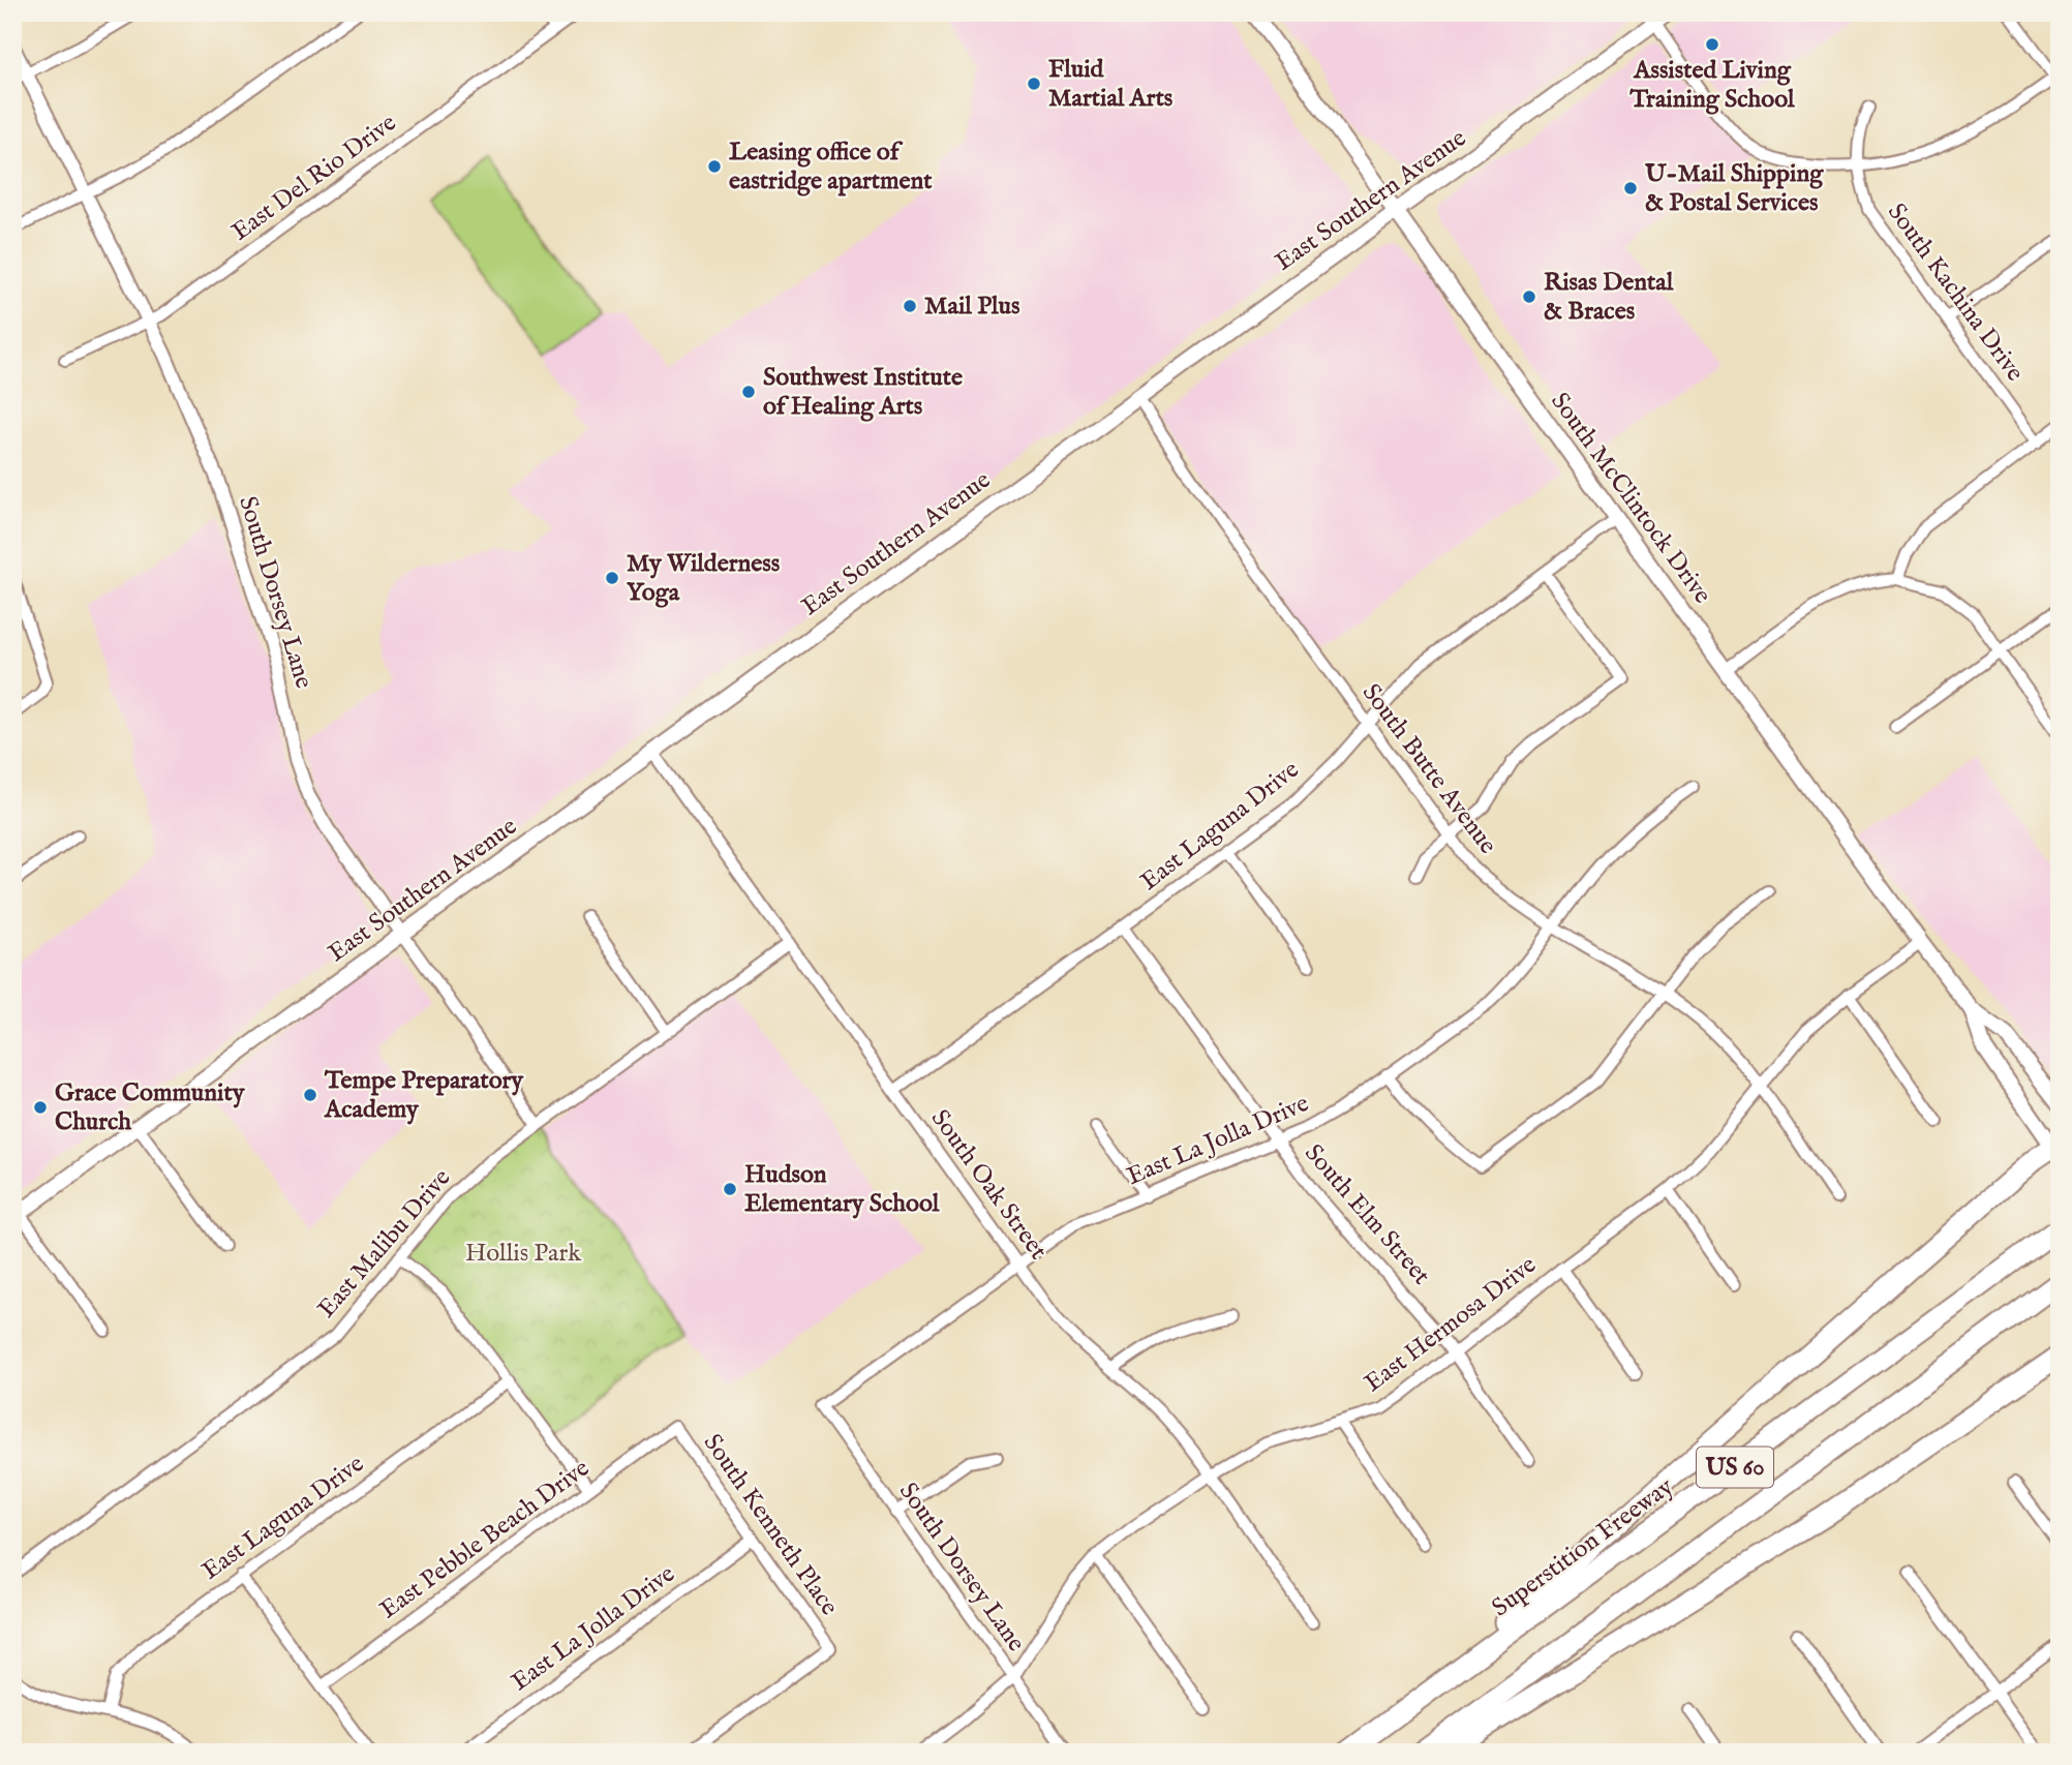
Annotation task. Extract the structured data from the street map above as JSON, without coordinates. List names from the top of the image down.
{
  "streets": {
    "highway": ["US 60", "Superstition Freeway"],
    "main road": ["East Southern Avenue", "South McClintock Drive"],
    "street": [
      "East Del Rio Drive",
      "South Kachina Drive",
      "South Dorsey Lane",
      "South Butte Avenue",
      "East Laguna Drive",
      "East La Jolla Drive",
      "South Oak Street",
      "South Elm Street",
      "East Malibu Drive",
      "East Hermosa Drive",
      "South Kenneth Place",
      "East Pebble Beach Drive"
    ]
  },
  "crossings": [
    ["East Del Rio Drive", "South Dorsey Lane"],
    ["East Southern Avenue", "South McClintock Drive"],
    ["East Southern Avenue", "South Dorsey Lane"],
    ["East Southern Avenue", "South Butte Avenue"],
    ["East Southern Avenue", "South Oak Street"],
    ["South McClintock Drive", "East Laguna Drive"],
    ["South McClintock Drive", "East Hermosa Drive"],
    ["South Dorsey Lane", "East La Jolla Drive"],
    ["South Dorsey Lane", "East Malibu Drive"],
    ["South Dorsey Lane", "East Hermosa Drive"],
    ["South Butte Avenue", "East Laguna Drive"],
    ["South Butte Avenue", "East La Jolla Drive"],
    ["South Butte Avenue", "East Hermosa Drive"],
    ["East Laguna Drive", "South Oak Street"],
    ["East Laguna Drive", "South Elm Street"],
    ["East La Jolla Drive", "South Oak Street"],
    ["East La Jolla Drive", "South Elm Street"],
    ["East La Jolla Drive", "South Kenneth Place"],
    ["South Oak Street", "East Malibu Drive"],
    ["South Oak Street", "East Hermosa Drive"],
    ["South Elm Street", "East Hermosa Drive"],
    ["South Kenneth Place", "East Pebble Beach Drive"]
  ],
  "parks": ["Hollis Park"],
  "places": [
    "Assisted Living Training School",
    "Fluid Martial Arts",
    "Leasing office of eastridge apartment",
    "U-Mail Shipping & Postal Services",
    "Risas Dental & Braces",
    "Mail Plus",
    "Southwest Institute of Healing Arts",
    "My Wilderness Yoga",
    "Tempe Preparatory Academy",
    "Grace Community Church",
    "Hudson Elementary School"
  ]
}
